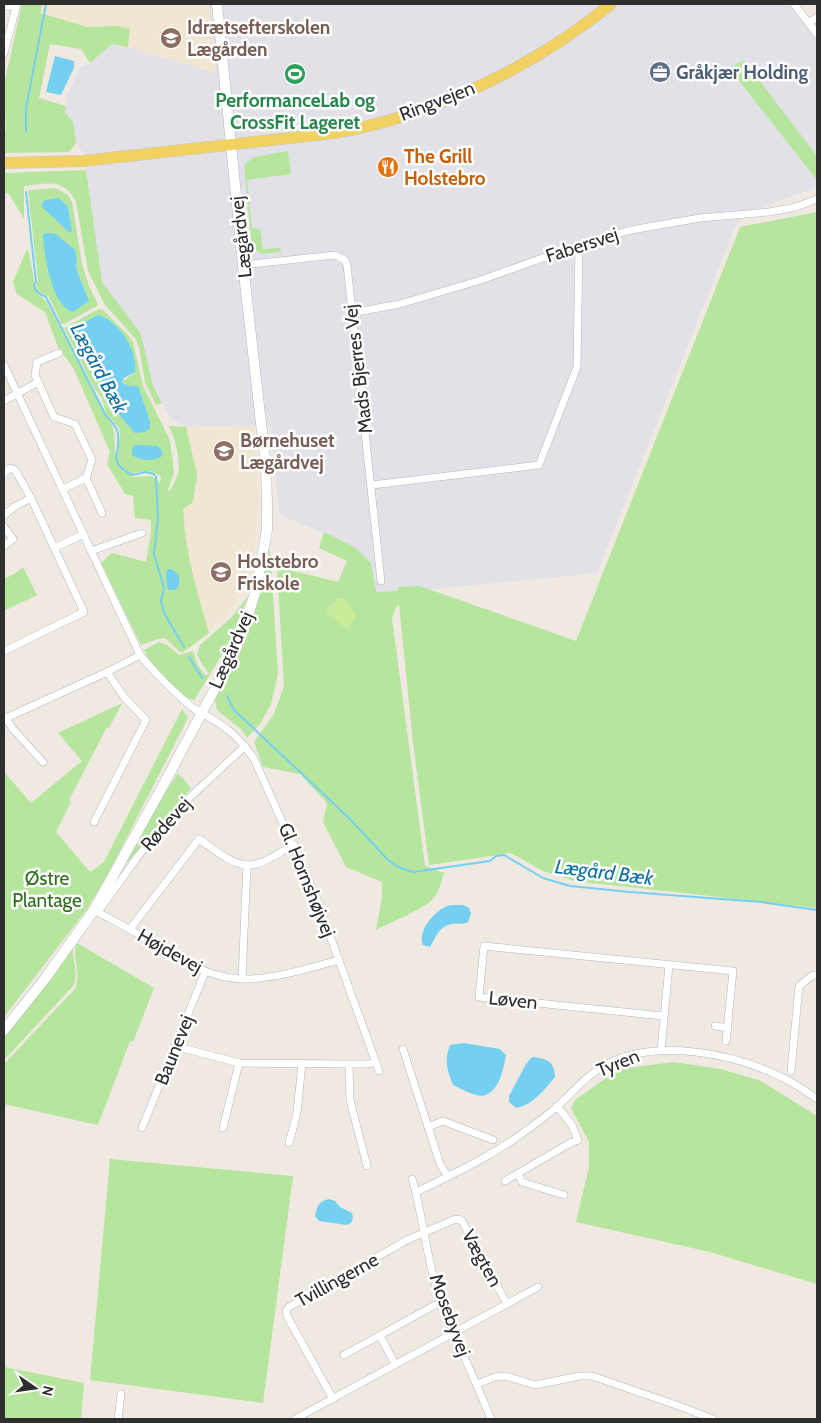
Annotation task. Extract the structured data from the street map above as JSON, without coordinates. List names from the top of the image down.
{
  "streets": {
    "main road": ["Ringvejen"],
    "street": [
      "Lægårdvej",
      "Fabersvej",
      "Mads Bjerres Vej",
      "Rødevej",
      "Gl. Hornshøjvej",
      "Højdevej",
      "Løven",
      "Baunevej",
      "Tyren",
      "Vægten",
      "Tvillingerne",
      "Mosebyvej"
    ]
  },
  "crossings": [
    ["Ringvejen", "Lægårdvej"],
    ["Lægårdvej", "Mads Bjerres Vej"],
    ["Lægårdvej", "Rødevej"],
    ["Lægårdvej", "Gl. Hornshøjvej"],
    ["Lægårdvej", "Højdevej"],
    ["Fabersvej", "Mads Bjerres Vej"],
    ["Rødevej", "Gl. Hornshøjvej"],
    ["Rødevej", "Højdevej"],
    ["Gl. Hornshøjvej", "Højdevej"],
    ["Højdevej", "Baunevej"],
    ["Tyren", "Mosebyvej"],
    ["Vægten", "Tvillingerne"],
    ["Vægten", "Mosebyvej"],
    ["Tvillingerne", "Mosebyvej"]
  ],
  "water": ["Lægård Bæk"],
  "parks": ["Østre Plantage"],
  "places": {
    "school or university": ["Idrætsefterskolen Lægården", "Børnehuset Lægårdvej", "Holstebro Friskole"],
    "office": ["Gråkjær Holding"],
    "sports": ["PerformanceLab og CrossFit Lageret"],
    "restaurant": ["The Grill Holstebro"]
  },
  "north": "right"
}
